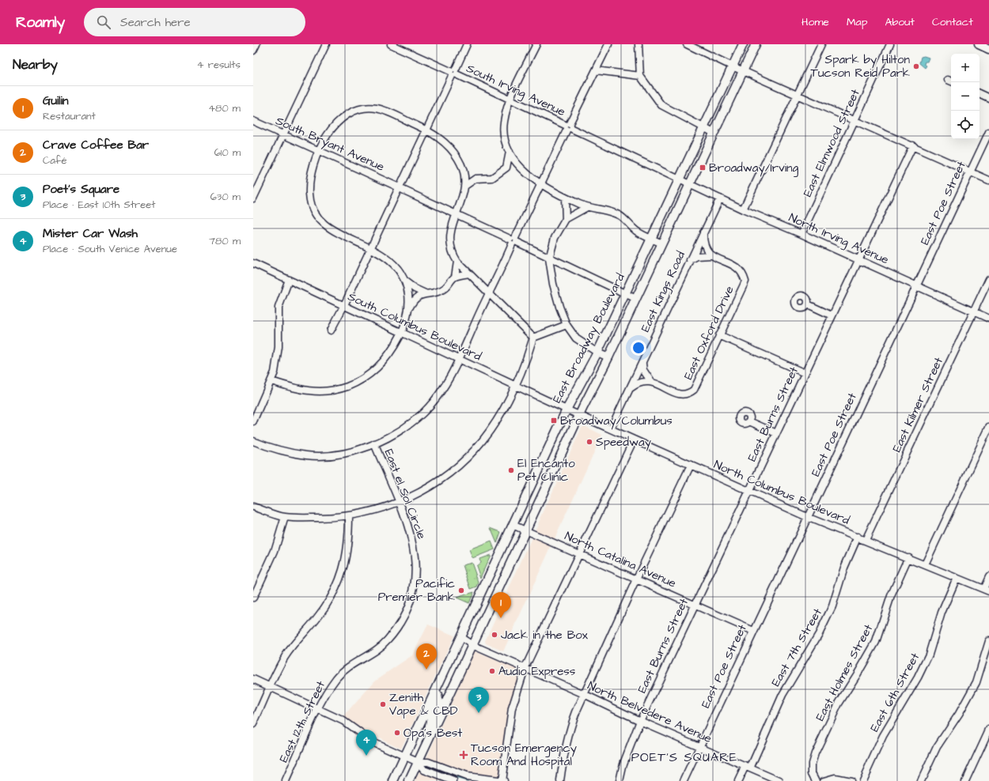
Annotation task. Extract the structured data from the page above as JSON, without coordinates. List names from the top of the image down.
{
  "streets": {
    "main road": ["East Broadway Boulevard"],
    "street": [
      "South Irving Avenue",
      "East Elmwood Street",
      "South Bryant Avenue",
      "East Poe Street",
      "North Irving Avenue",
      "East Kings Road",
      "South Columbus Boulevard",
      "East Oxford Drive",
      "East Kilmer Street",
      "East Burns Street",
      "North Columbus Boulevard",
      "East el Sol Circle",
      "North Catalina Avenue",
      "East 7th Street",
      "East Holmes Street",
      "East 6th Street",
      "North Belvedere Avenue",
      "East 12th Street"
    ]
  },
  "crossings": [
    ["South Irving Avenue", "North Irving Avenue"],
    ["South Irving Avenue", "East Broadway Boulevard"],
    ["East Elmwood Street", "North Irving Avenue"],
    ["South Bryant Avenue", "East Broadway Boulevard"],
    ["East Poe Street", "North Irving Avenue"],
    ["East Poe Street", "North Columbus Boulevard"],
    ["East Poe Street", "North Catalina Avenue"],
    ["East Poe Street", "North Belvedere Avenue"],
    ["North Irving Avenue", "East Kings Road"],
    ["North Irving Avenue", "East Broadway Boulevard"],
    ["North Irving Avenue", "East Kilmer Street"],
    ["North Irving Avenue", "East Burns Street"],
    ["East Kings Road", "North Columbus Boulevard"],
    ["South Columbus Boulevard", "East Broadway Boulevard"],
    ["South Columbus Boulevard", "North Columbus Boulevard"],
    ["East Broadway Boulevard", "North Columbus Boulevard"],
    ["East Broadway Boulevard", "North Catalina Avenue"],
    ["East Broadway Boulevard", "North Belvedere Avenue"],
    ["East Kilmer Street", "North Columbus Boulevard"],
    ["East Burns Street", "North Columbus Boulevard"],
    ["East Burns Street", "North Catalina Avenue"],
    ["East Burns Street", "North Belvedere Avenue"],
    ["North Columbus Boulevard", "East 7th Street"],
    ["North Columbus Boulevard", "East Holmes Street"],
    ["North Columbus Boulevard", "East 6th Street"],
    ["East el Sol Circle", "East 12th Street"],
    ["East 7th Street", "North Belvedere Avenue"]
  ],
  "districts": ["POET'S SQUARE"],
  "places": {
    "other": [
      "Spark by Hilton Tucson Reid Park",
      "Speedway",
      "El Encanto Pet Clinic",
      "Pacific Premier Bank",
      "Jack in the Box",
      "Audio Express",
      "Zenith Vape & CBD",
      "Opa's Best"
    ],
    "transit": ["Broadway/Irving", "Broadway/Columbus"],
    "health": ["Tucson Emergency Room And Hospital"]
  },
  "page": {
    "header": "Roamly",
    "search": "Search here",
    "nav": [
      "Home",
      "Map",
      "About",
      "Contact"
    ],
    "heading": ["Nearby", "4 results"],
    "map_buttons": ["+", "−"],
    "list": [
      {
        "mark": "1",
        "name": "Guilin",
        "note": "Restaurant",
        "value": "480 m"
      },
      {
        "mark": "2",
        "name": "Crave Coffee Bar",
        "note": "Café",
        "value": "610 m"
      },
      {
        "mark": "3",
        "name": "Poet's Square",
        "note": "Place · East 10th Street",
        "value": "630 m"
      },
      {
        "mark": "4",
        "name": "Mister Car Wash",
        "note": "Place · South Venice Avenue",
        "value": "780 m"
      }
    ],
    "pins": [
      "1",
      "2",
      "3",
      "4"
    ]
  }
}
